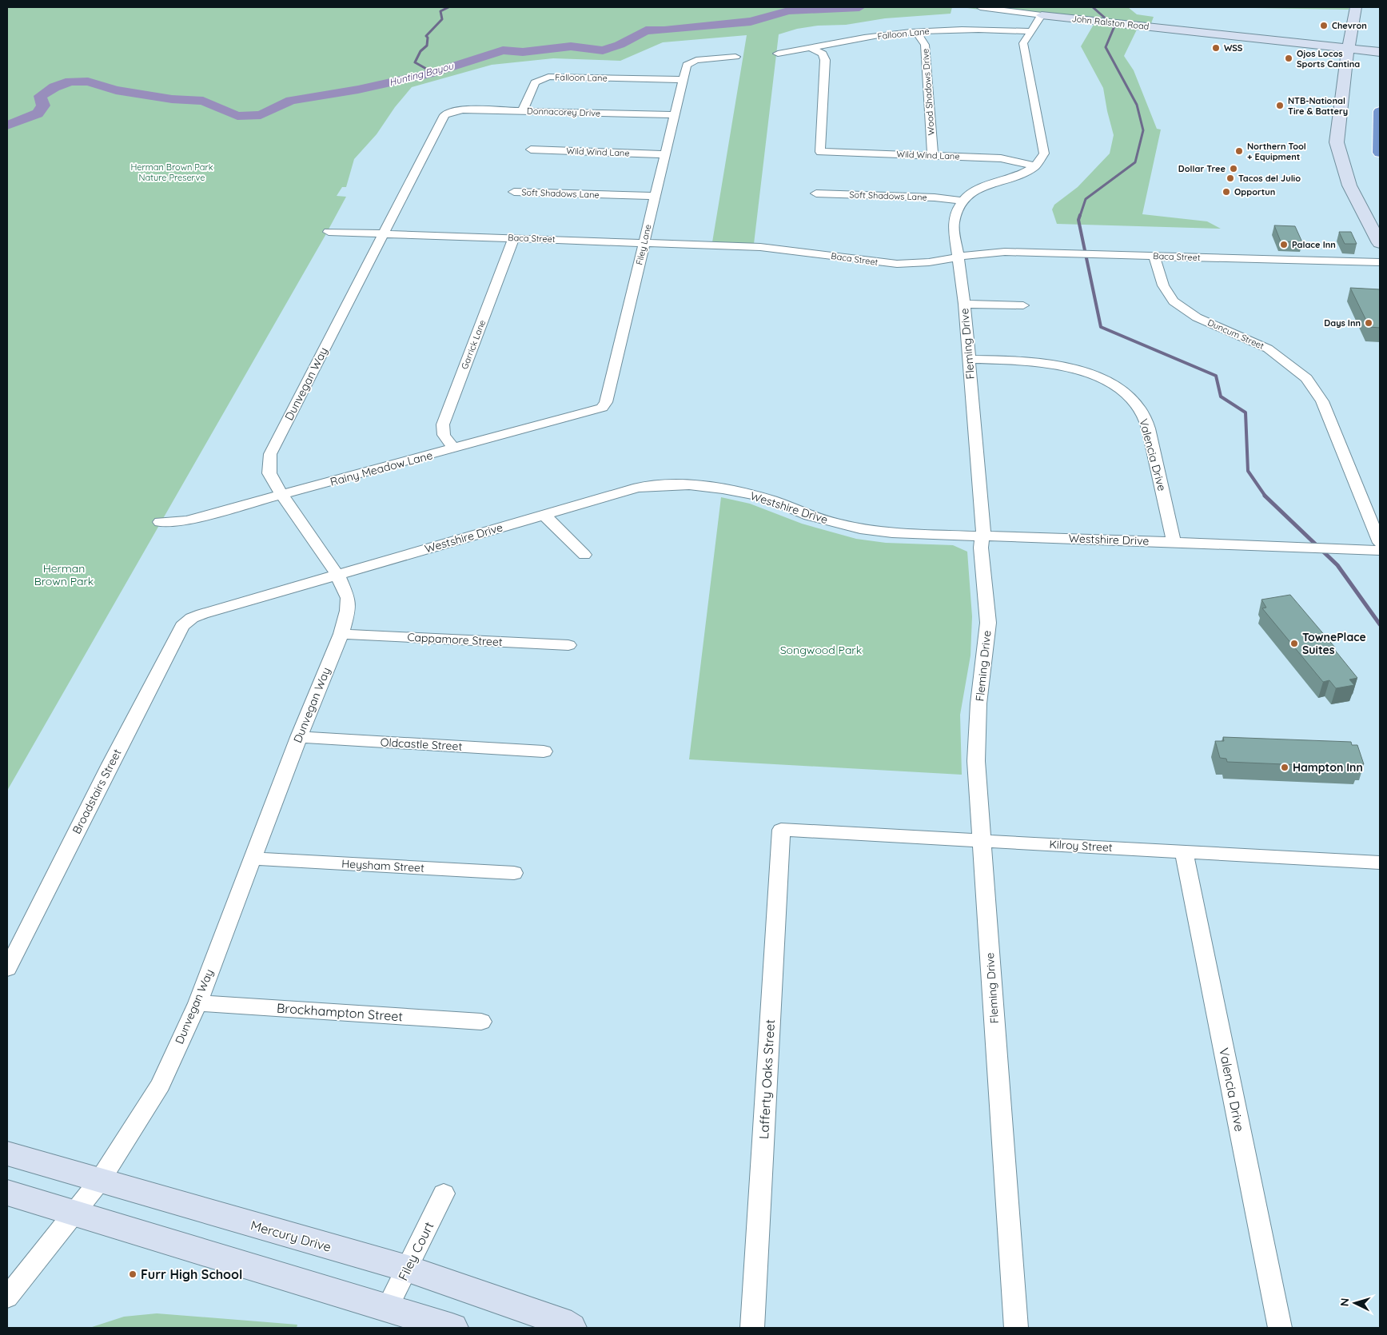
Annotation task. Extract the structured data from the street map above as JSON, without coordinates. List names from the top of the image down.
{
  "streets": {
    "street": [
      "John Ralston Road",
      "Falloon Lane",
      "Wood Shadows Drive",
      "Donnacorey Drive",
      "Wild Wind Lane",
      "Soft Shadows Lane",
      "Baca Street",
      "Filey Lane",
      "Duncum Street",
      "Fleming Drive",
      "Garrick Lane",
      "Dunvegan Way",
      "Valencia Drive",
      "Rainy Meadow Lane",
      "Westshire Drive",
      "Cappamore Street",
      "Oldcastle Street",
      "Broadstairs Street",
      "Kilroy Street",
      "Heysham Street",
      "Brockhampton Street",
      "Lafferty Oaks Street",
      "Mercury Drive",
      "Filey Court"
    ]
  },
  "crossings": [
    ["Falloon Lane", "Wood Shadows Drive"],
    ["Falloon Lane", "Donnacorey Drive"],
    ["Falloon Lane", "Wild Wind Lane"],
    ["Falloon Lane", "Filey Lane"],
    ["Wood Shadows Drive", "Wild Wind Lane"],
    ["Donnacorey Drive", "Filey Lane"],
    ["Donnacorey Drive", "Dunvegan Way"],
    ["Wild Wind Lane", "Filey Lane"],
    ["Soft Shadows Lane", "Filey Lane"],
    ["Soft Shadows Lane", "Fleming Drive"],
    ["Baca Street", "Filey Lane"],
    ["Baca Street", "Duncum Street"],
    ["Baca Street", "Fleming Drive"],
    ["Baca Street", "Garrick Lane"],
    ["Baca Street", "Dunvegan Way"],
    ["Filey Lane", "Rainy Meadow Lane"],
    ["Fleming Drive", "Valencia Drive"],
    ["Fleming Drive", "Westshire Drive"],
    ["Fleming Drive", "Kilroy Street"],
    ["Garrick Lane", "Rainy Meadow Lane"],
    ["Dunvegan Way", "Rainy Meadow Lane"],
    ["Dunvegan Way", "Westshire Drive"],
    ["Dunvegan Way", "Cappamore Street"],
    ["Dunvegan Way", "Oldcastle Street"],
    ["Dunvegan Way", "Heysham Street"],
    ["Dunvegan Way", "Brockhampton Street"],
    ["Dunvegan Way", "Mercury Drive"],
    ["Valencia Drive", "Westshire Drive"],
    ["Valencia Drive", "Kilroy Street"],
    ["Westshire Drive", "Broadstairs Street"],
    ["Kilroy Street", "Lafferty Oaks Street"],
    ["Mercury Drive", "Filey Court"]
  ],
  "water": ["Hunting Bayou"],
  "parks": ["Herman Brown Park Nature Preserve", "Herman Brown Park", "Songwood Park"],
  "places": [
    "Chevron",
    "WSS",
    "Ojos Locos Sports Cantina",
    "NTB-National Tire & Battery",
    "Northern Tool + Equipment",
    "Dollar Tree",
    "Tacos del Julio",
    "Opportun",
    "Palace Inn",
    "Days Inn",
    "TownePlace Suites",
    "Hampton Inn",
    "Furr High School"
  ],
  "north": "left"
}
